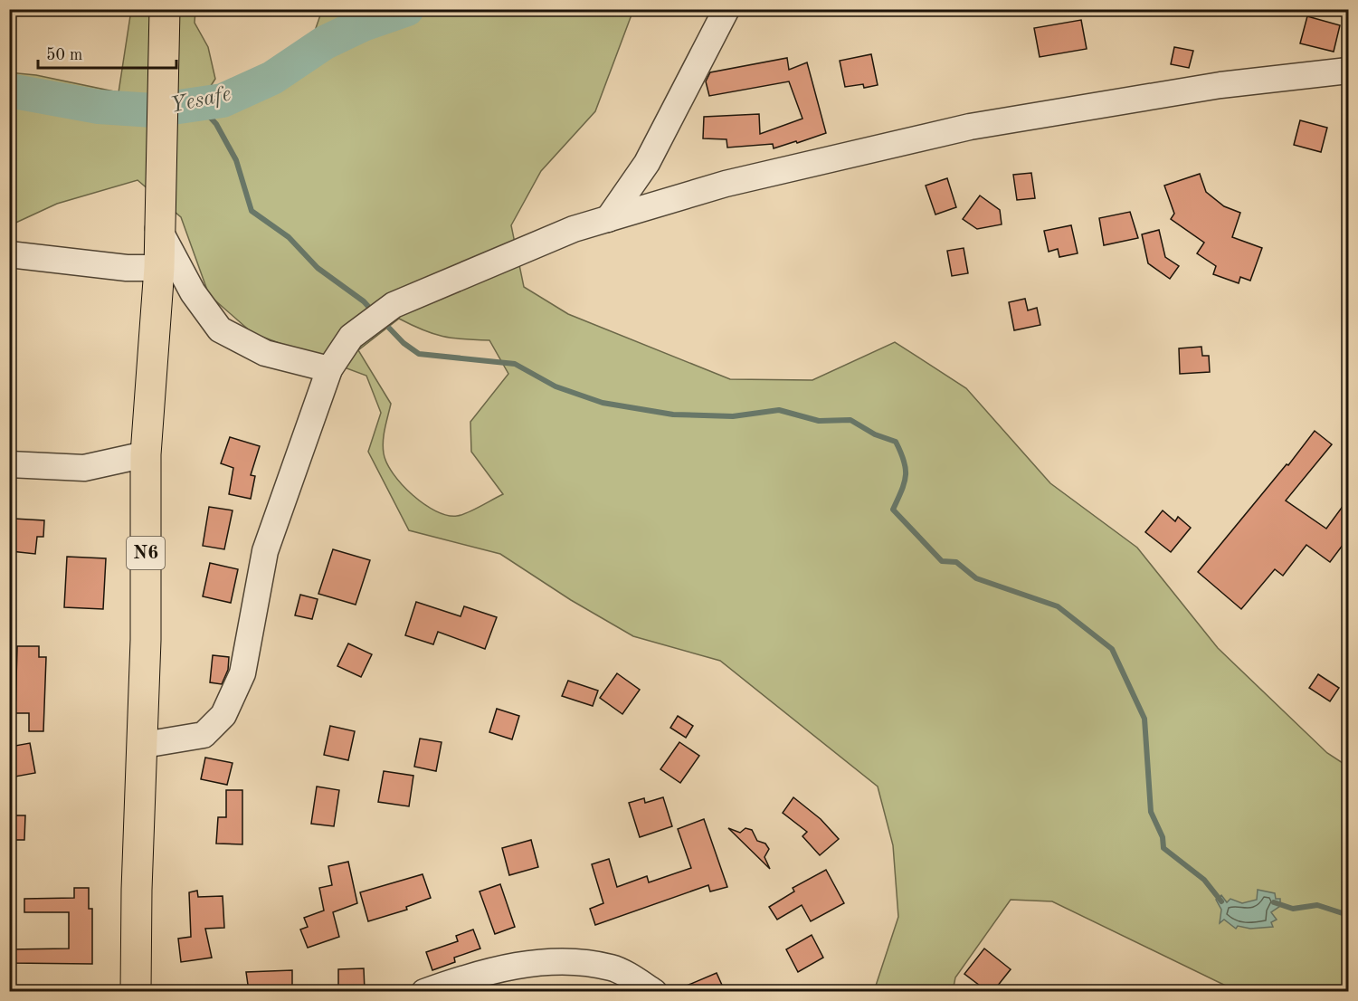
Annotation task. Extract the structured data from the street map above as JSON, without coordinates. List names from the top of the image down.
{
  "streets": {
    "highway": ["N6"]
  },
  "water": ["Yesafe"],
  "scale_bar": "50 m"
}
